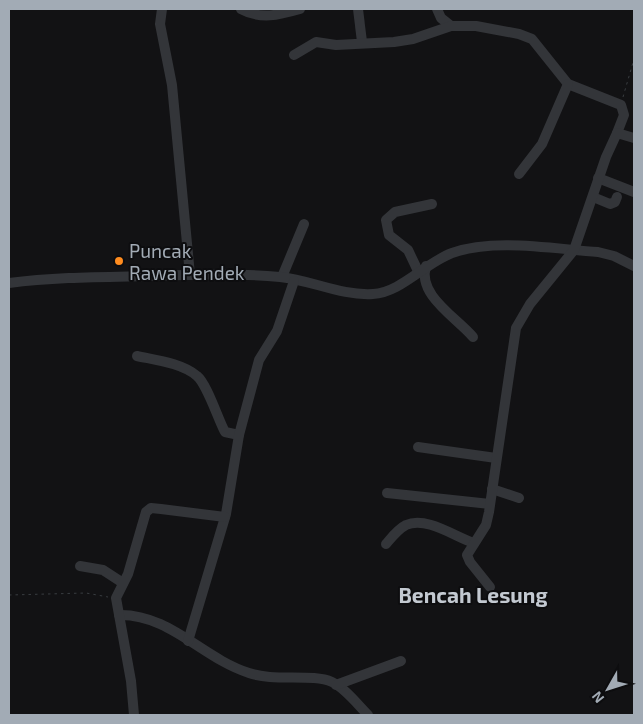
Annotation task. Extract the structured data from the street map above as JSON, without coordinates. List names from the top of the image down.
{
  "districts": ["Bencah Lesung"],
  "places": ["Puncak Rawa Pendek"],
  "north": "bottom left"
}
